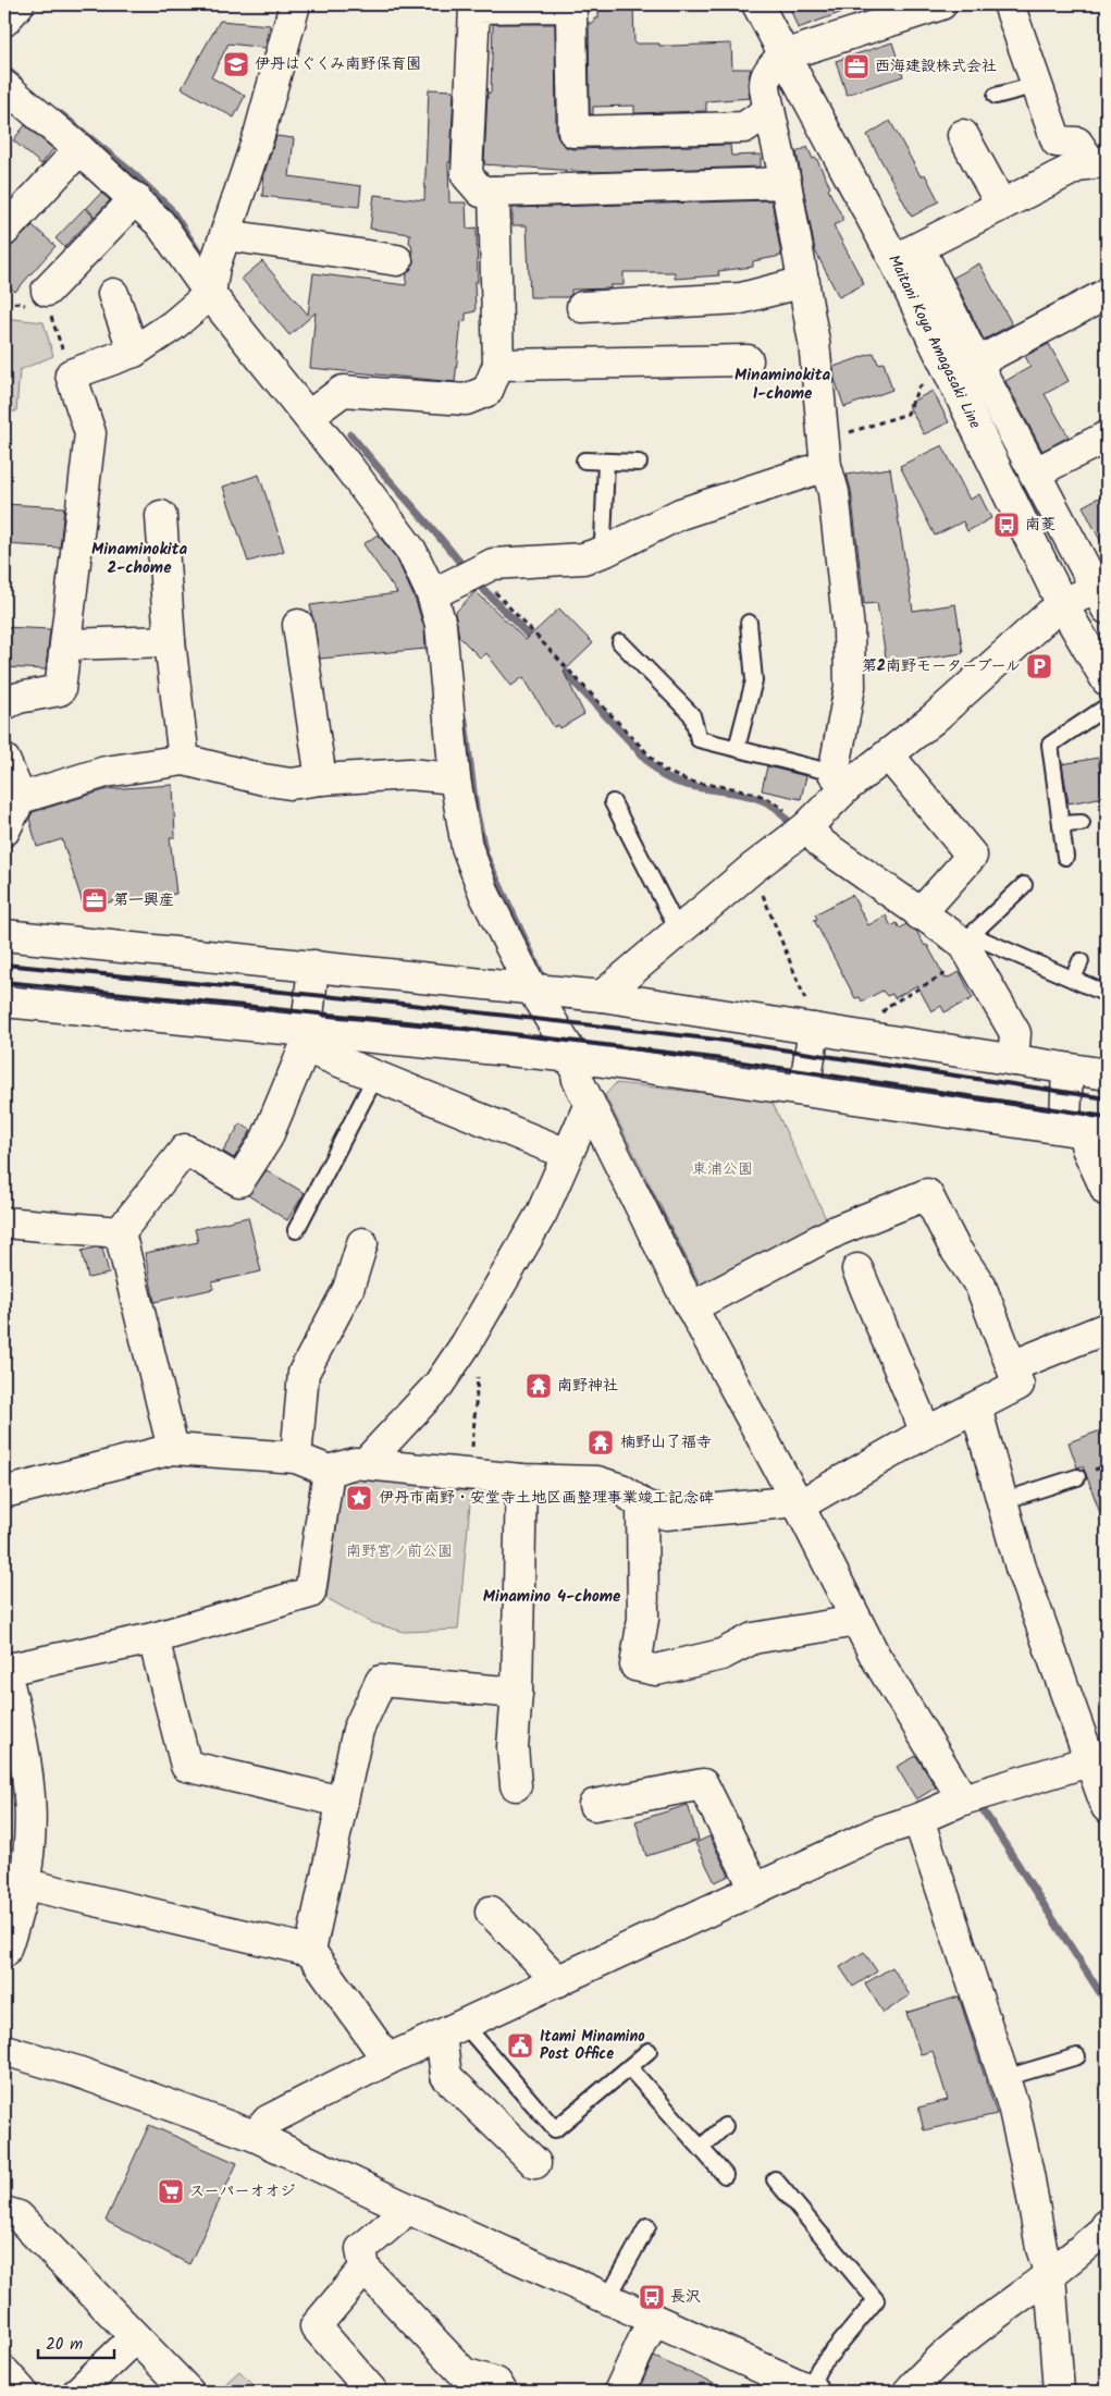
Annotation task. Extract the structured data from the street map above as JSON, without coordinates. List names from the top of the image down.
{
  "streets": {
    "street": ["Maitani Koya Amagasaki Line"]
  },
  "districts": ["Minaminokita 1-chome", "Minaminokita 2-chome", "Minamino 4-chome"],
  "parks": ["東浦公園", "南野宮ノ前公園"],
  "places": {
    "school or university": ["伊丹はぐくみ南野保育園"],
    "office": ["西海建設株式会社", "第一興産"],
    "bus stop": ["南菱", "長沢"],
    "parking": ["第2南野モータープール"],
    "temple": ["南野神社", "楠野山了福寺"],
    "place": ["伊丹市南野・安堂寺土地区画整理事業竣工記念碑"],
    "public building": ["Itami Minamino Post Office"],
    "supermarket": ["スーパーオオジ"]
  },
  "scale_bar": "20 m"
}
